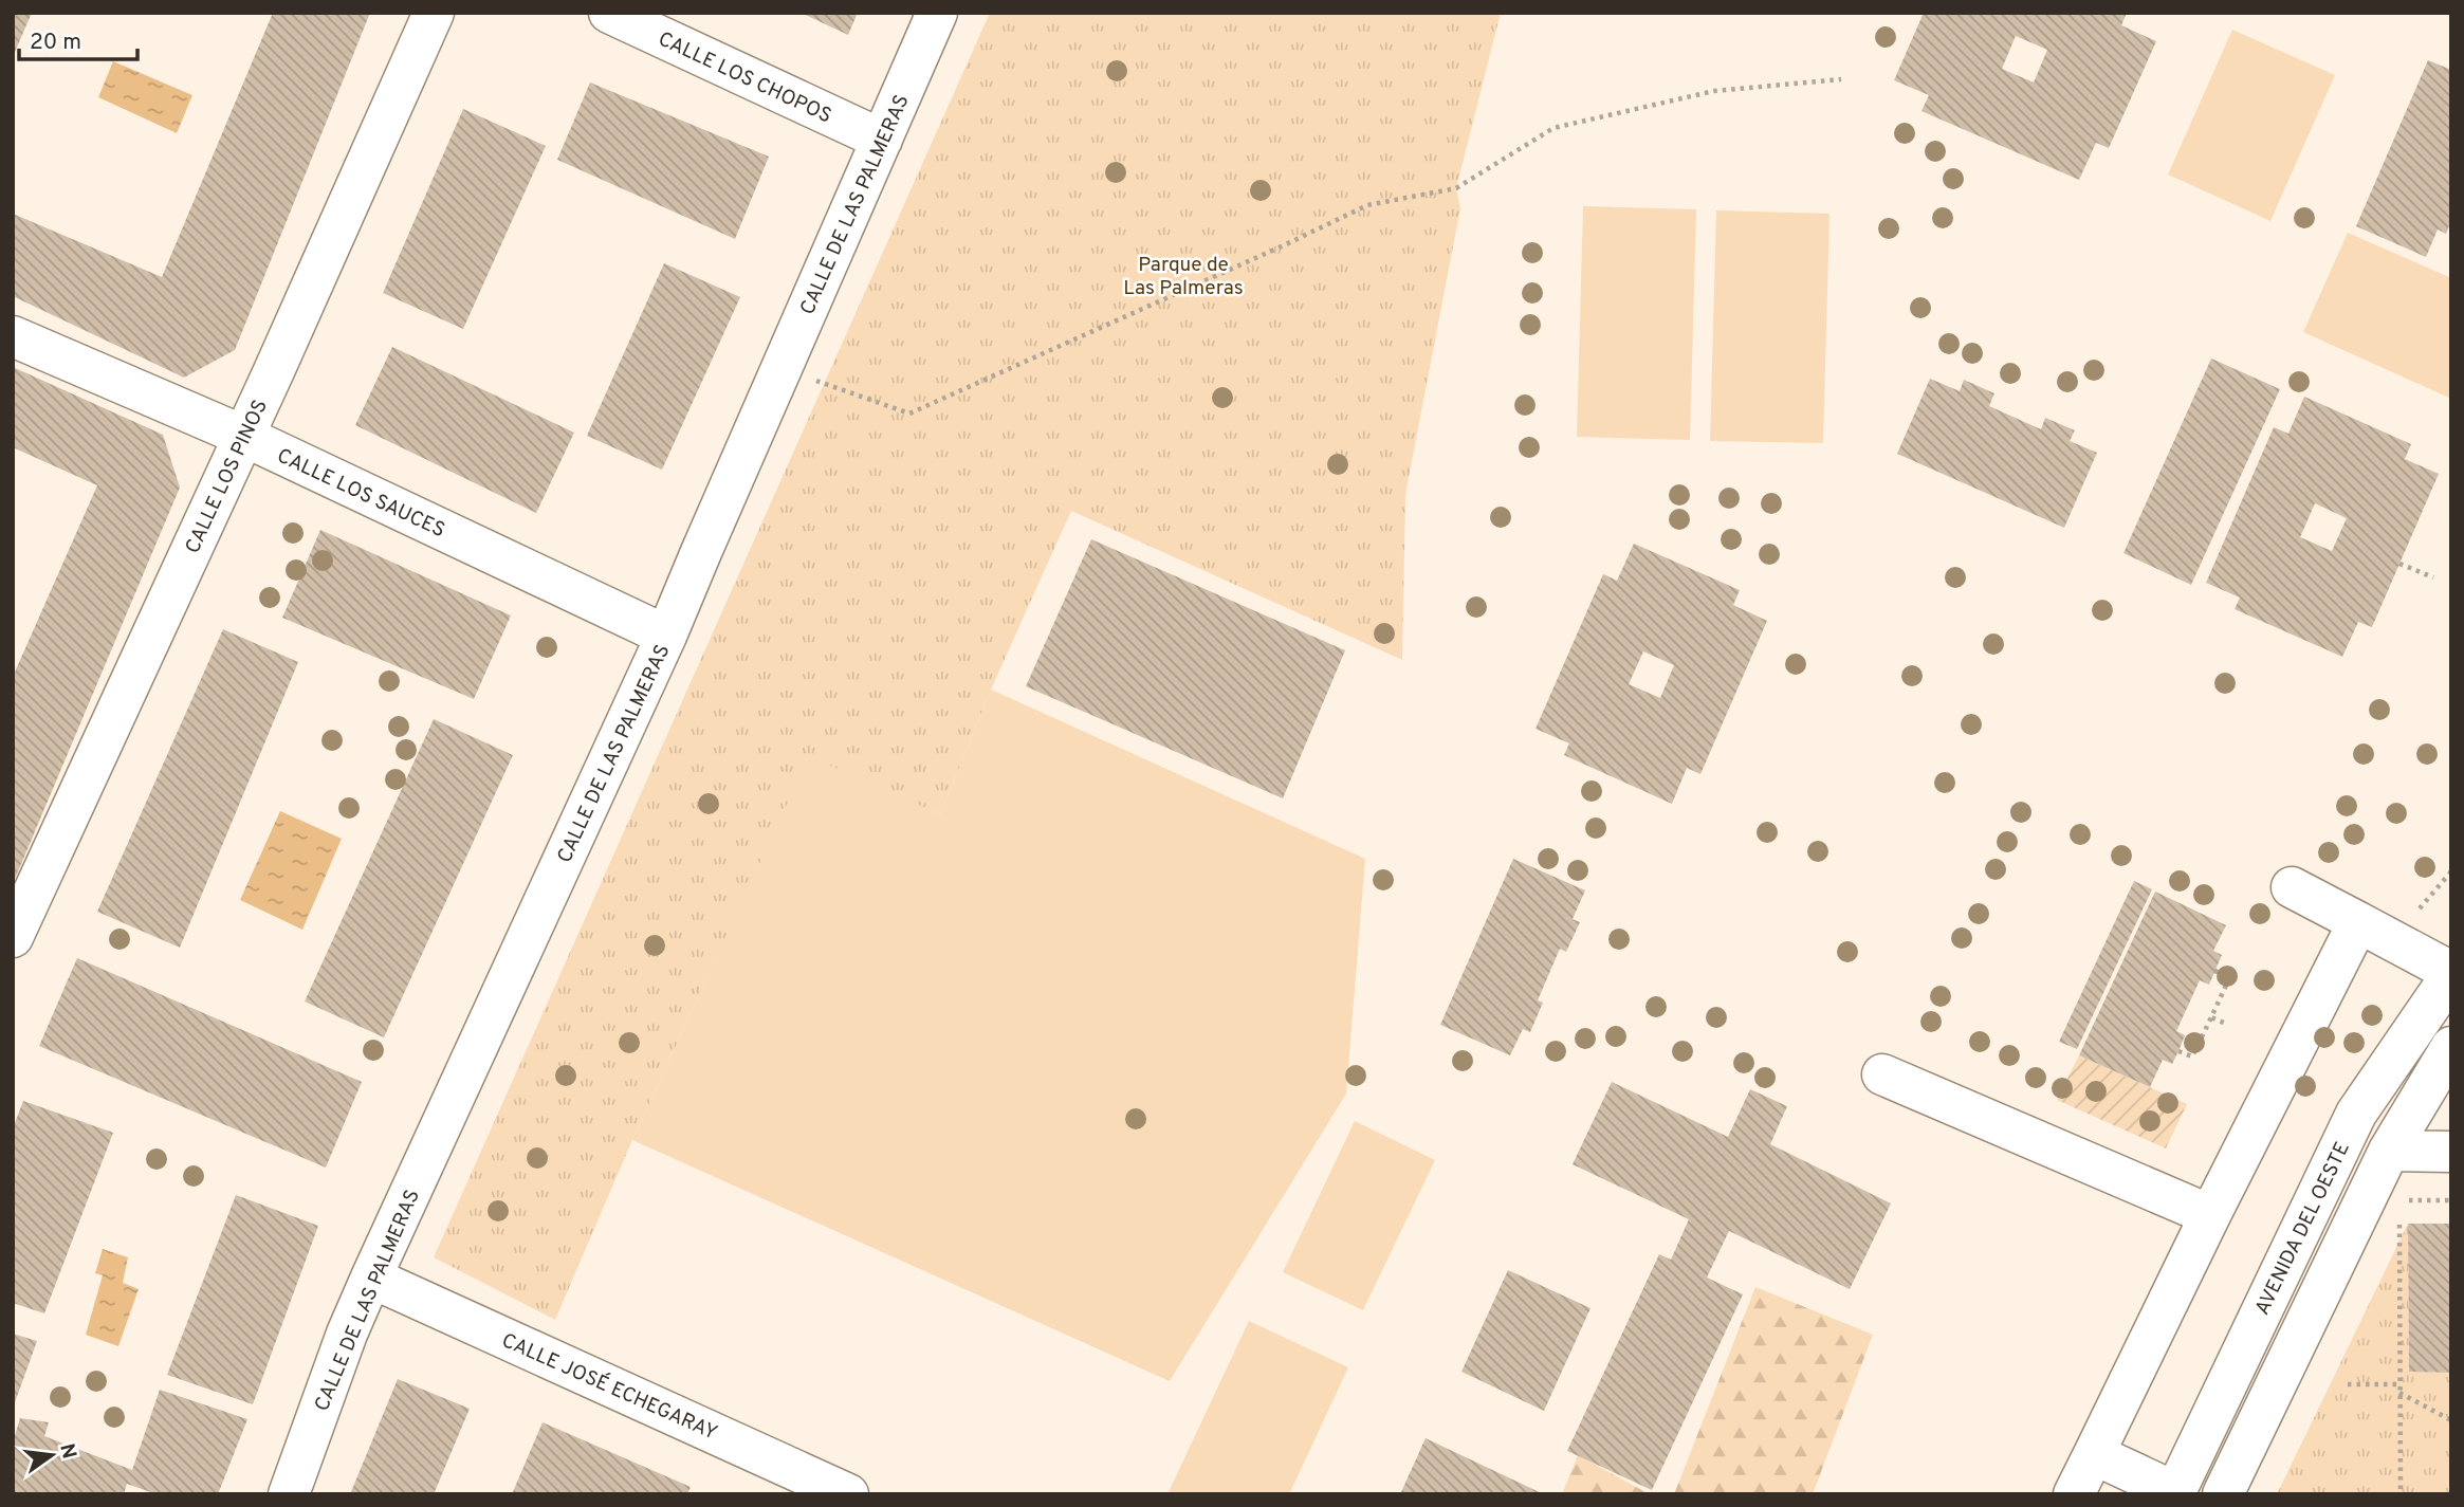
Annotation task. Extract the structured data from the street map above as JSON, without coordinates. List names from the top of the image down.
{
  "streets": {
    "street": [
      "CALLE LOS CHOPOS",
      "CALLE DE LAS PALMERAS",
      "CALLE LOS PINOS",
      "CALLE LOS SAUCES",
      "AVENIDA DEL OESTE",
      "CALLE JOSÉ ECHEGARAY"
    ]
  },
  "crossings": [
    ["CALLE LOS CHOPOS", "CALLE DE LAS PALMERAS"],
    ["CALLE DE LAS PALMERAS", "CALLE LOS SAUCES"],
    ["CALLE DE LAS PALMERAS", "CALLE JOSÉ ECHEGARAY"],
    ["CALLE LOS PINOS", "CALLE LOS SAUCES"]
  ],
  "parks": ["Parque de Las Palmeras"],
  "scale_bar": "20 m",
  "north": "right"
}
